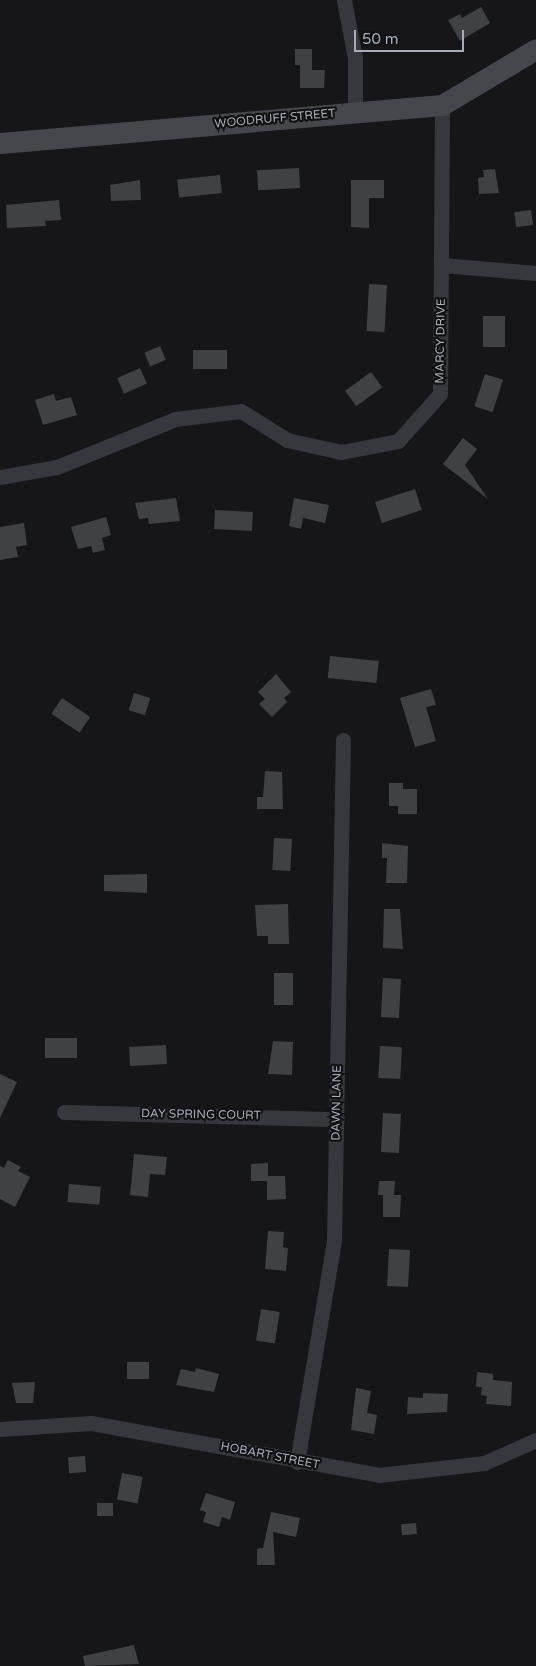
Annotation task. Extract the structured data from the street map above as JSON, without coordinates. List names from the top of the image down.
{
  "streets": {
    "street": [
      "WOODRUFF STREET",
      "MARCY DRIVE",
      "DAWN LANE",
      "DAY SPRING COURT",
      "HOBART STREET"
    ]
  },
  "crossings": [
    ["WOODRUFF STREET", "MARCY DRIVE"],
    ["DAWN LANE", "DAY SPRING COURT"],
    ["DAWN LANE", "HOBART STREET"]
  ],
  "scale_bar": "50 m"
}
